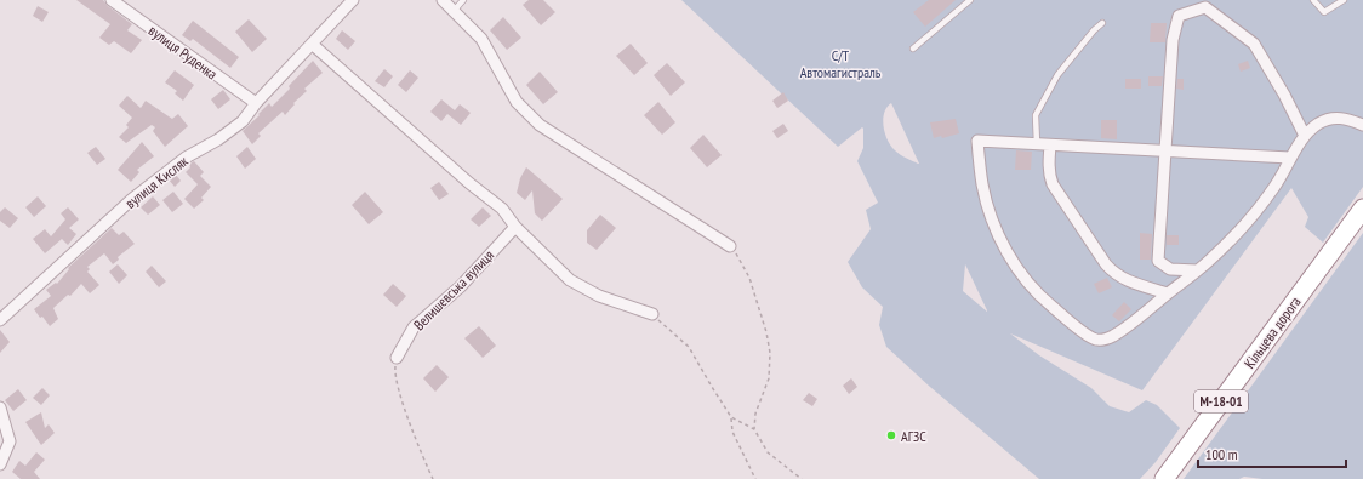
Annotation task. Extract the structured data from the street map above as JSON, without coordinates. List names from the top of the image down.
{
  "streets": {
    "highway": ["Кільцева дорога", "М-18-01"],
    "street": ["вулиця Руденка", "вулиця Кисляк", "Велишевська вулиця"]
  },
  "crossings": [
    ["вулиця Руденка", "вулиця Кисляк"]
  ],
  "parks": ["С/Т Автомагистраль"],
  "places": ["АГЗС"],
  "scale_bar": "100 m"
}
